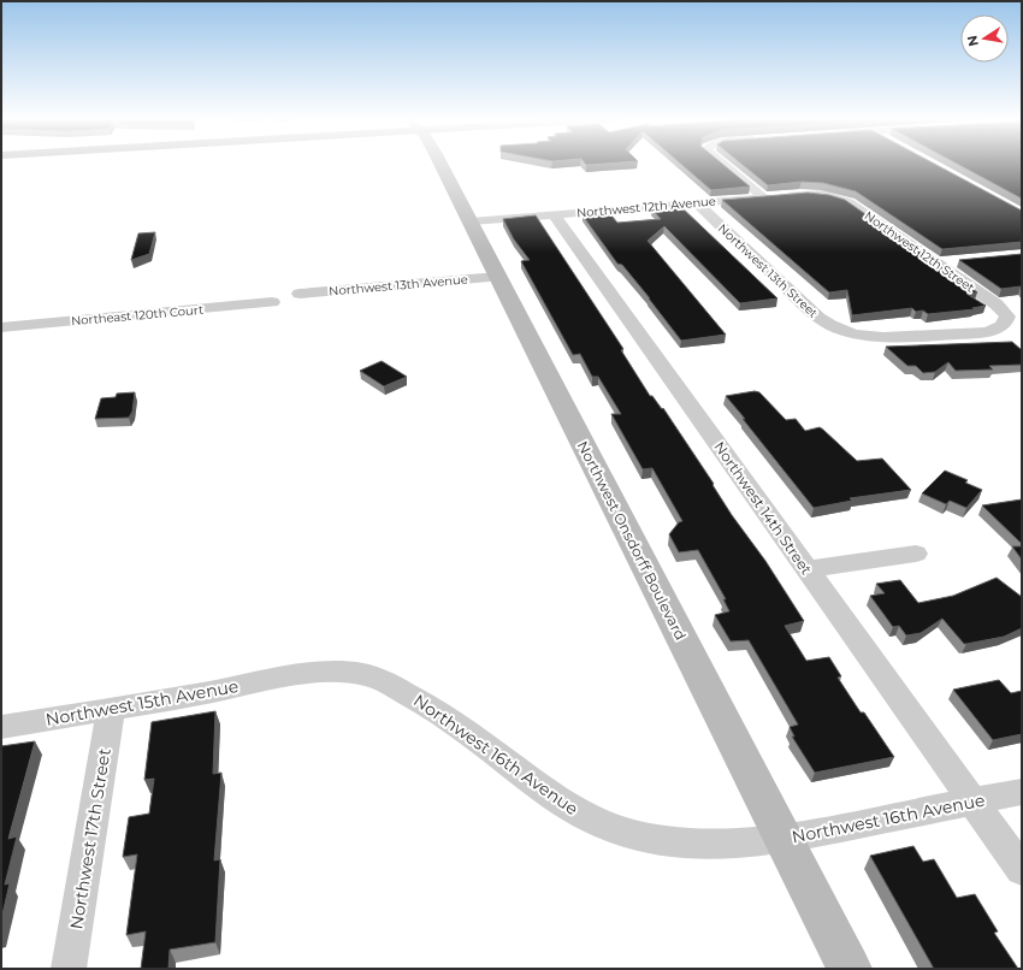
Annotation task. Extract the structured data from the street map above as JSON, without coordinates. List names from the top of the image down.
{
  "streets": {
    "street": [
      "Northwest 12th Avenue",
      "Northwest 12th Street",
      "Northwest 13th Street",
      "Northwest 13th Avenue",
      "Northeast 120th Court",
      "Northwest 14th Street",
      "Northwest Onsdorff Boulevard",
      "Northwest 15th Avenue",
      "Northwest 16th Avenue",
      "Northwest 17th Street"
    ]
  },
  "crossings": [
    ["Northwest 12th Avenue", "Northwest 12th Street"],
    ["Northwest 12th Avenue", "Northwest 13th Street"],
    ["Northwest 12th Avenue", "Northwest 14th Street"],
    ["Northwest 12th Avenue", "Northwest Onsdorff Boulevard"],
    ["Northwest 12th Street", "Northwest 13th Street"],
    ["Northwest 13th Avenue", "Northwest Onsdorff Boulevard"],
    ["Northwest 14th Street", "Northwest 16th Avenue"],
    ["Northwest Onsdorff Boulevard", "Northwest 16th Avenue"],
    ["Northwest 15th Avenue", "Northwest 16th Avenue"],
    ["Northwest 15th Avenue", "Northwest 17th Street"]
  ],
  "north": "left"
}
